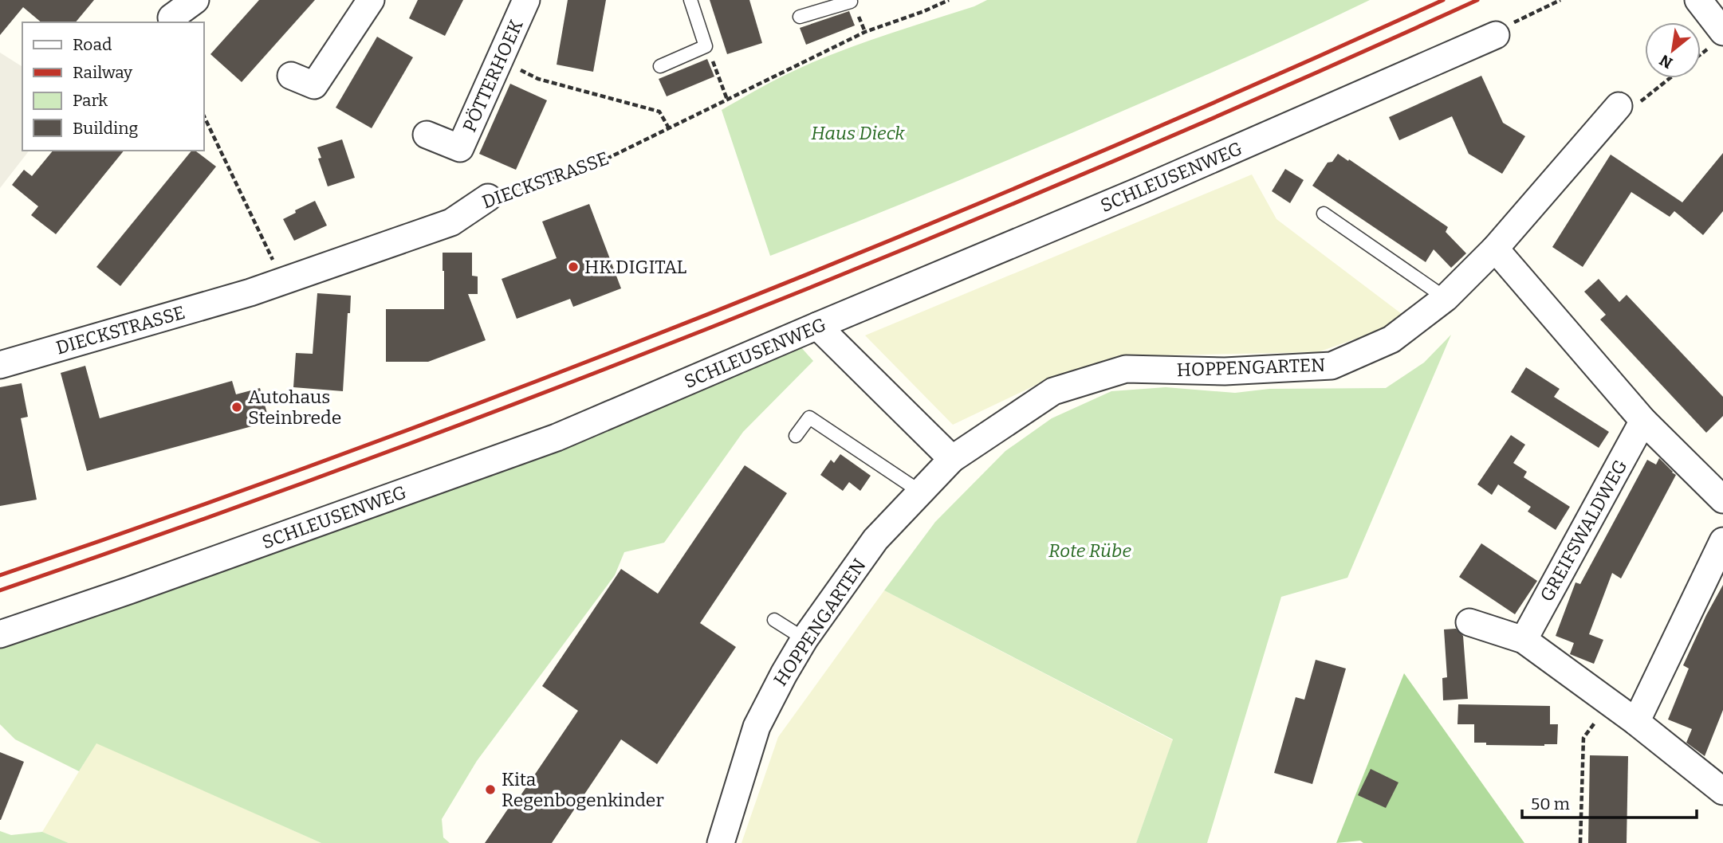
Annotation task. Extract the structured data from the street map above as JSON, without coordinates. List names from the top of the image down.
{
  "streets": {
    "street": [
      "PÖTTERHOEK",
      "SCHLEUSENWEG",
      "DIECKSTRASSE",
      "HOPPENGARTEN",
      "GREIFSWALDWEG"
    ]
  },
  "parks": ["Haus Dieck", "Rote Rübe"],
  "places": ["HK.DIGITAL", "Autohaus Steinbrede", "Kita Regenbogenkinder"],
  "legend": [
    "Road",
    "Railway",
    "Park",
    "Building"
  ],
  "scale_bar": "50 m",
  "north": "bottom left"
}
